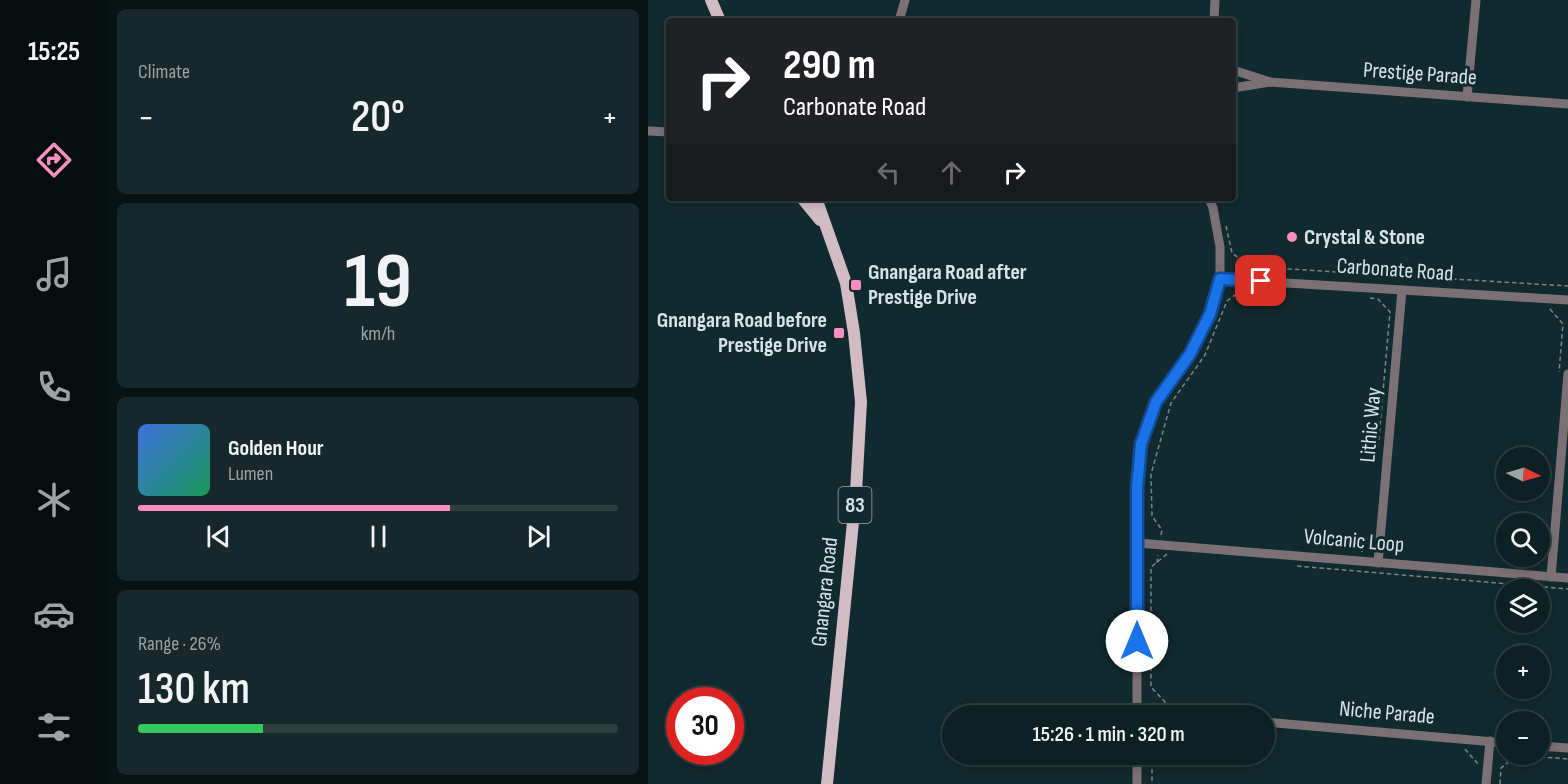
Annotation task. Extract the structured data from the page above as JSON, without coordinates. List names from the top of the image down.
{
  "streets": {
    "main road": ["83", "Gnangara Road"],
    "street": [
      "Prestige Parade",
      "Carbonate Road",
      "Lithic Way",
      "Volcanic Loop",
      "Niche Parade"
    ]
  },
  "crossings": [
    ["Carbonate Road", "Lithic Way"],
    ["Lithic Way", "Volcanic Loop"]
  ],
  "places": {
    "other": ["Crystal & Stone"],
    "transit": ["Gnangara Road after Prestige Drive", "Gnangara Road before Prestige Drive"]
  },
  "north": "right",
  "page": {
    "tabs": "15:25",
    "tile": [
      "Climate",
      ["19", "km/h"],
      ["Range · 26%", "130 km"]
    ],
    "turn": ["290 m", "Carbonate Road"],
    "heat": ["−", "20°", "+"],
    "song": ["Golden Hour", "Lumen"],
    "map_buttons": ["+", "−"],
    "limit": "30",
    "trip": "15:26 · 1 min · 320 m"
  }
}
